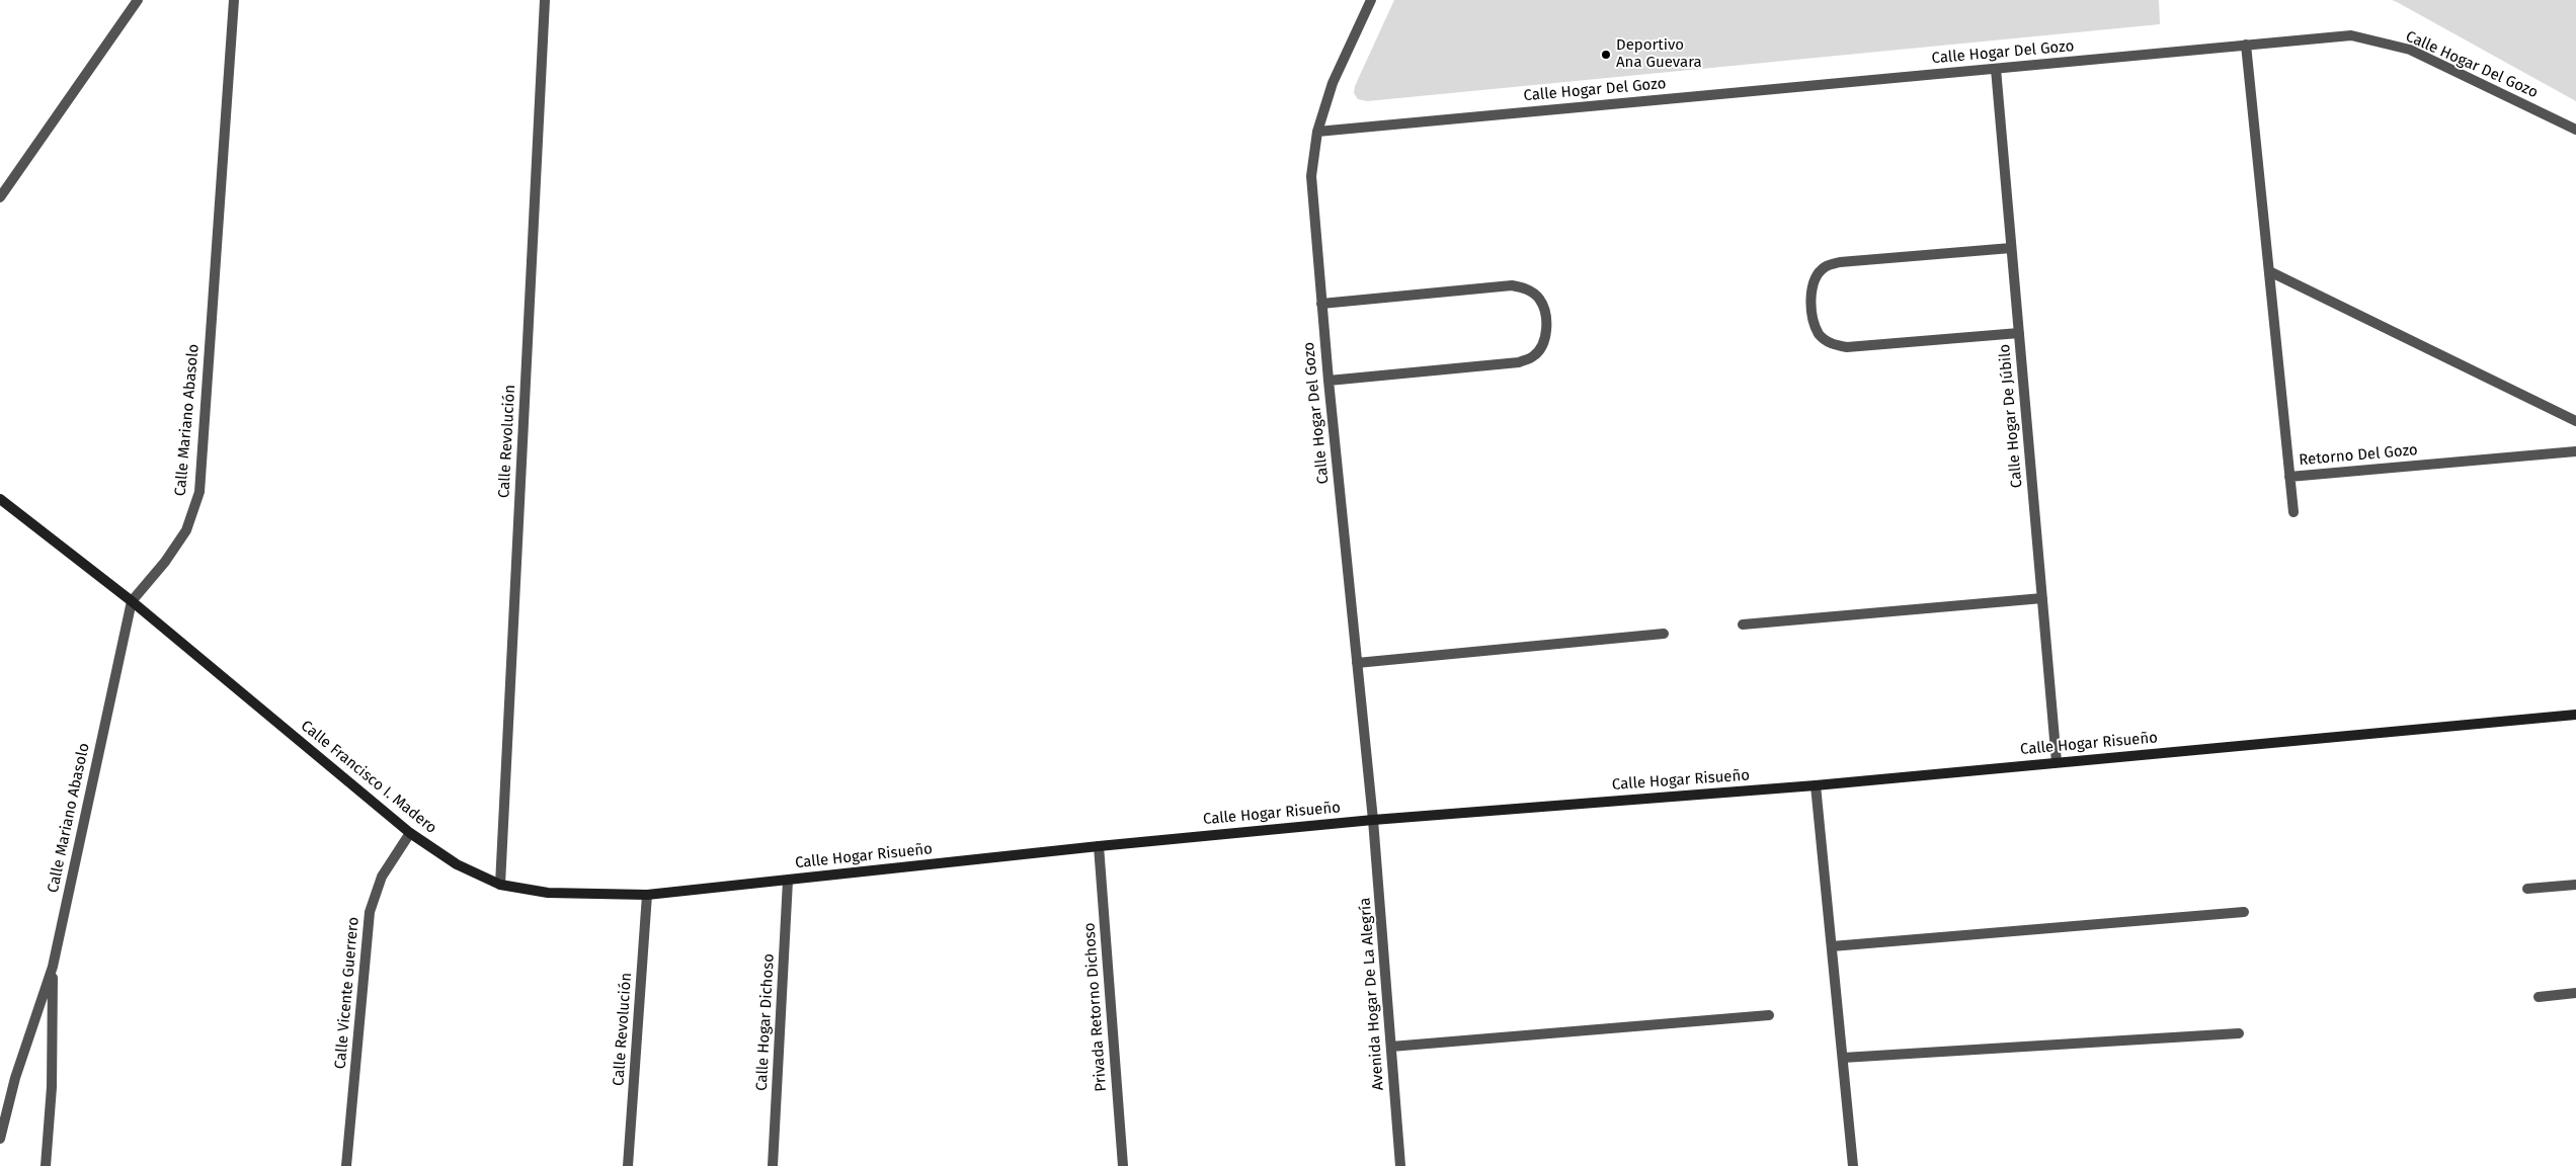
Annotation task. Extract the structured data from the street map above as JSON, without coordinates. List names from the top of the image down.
{
  "streets": {
    "street": [
      "Calle Hogar Del Gozo",
      "Calle Hogar De Júbilo",
      "Calle Mariano Abasolo",
      "Calle Revolución",
      "Retorno Del Gozo",
      "Calle Hogar Risueño",
      "Calle Francisco I. Madero",
      "Calle Vicente Guerrero",
      "Avenida Hogar De La Alegría",
      "Privada Retorno Dichoso",
      "Calle Hogar Dichoso"
    ]
  },
  "crossings": [
    ["Calle Hogar Del Gozo", "Calle Hogar De Júbilo"],
    ["Calle Hogar Del Gozo", "Retorno Del Gozo"],
    ["Calle Hogar Del Gozo", "Calle Hogar Risueño"],
    ["Calle Hogar Del Gozo", "Avenida Hogar De La Alegría"],
    ["Calle Hogar De Júbilo", "Calle Hogar Risueño"],
    ["Calle Mariano Abasolo", "Calle Francisco I. Madero"],
    ["Calle Revolución", "Calle Francisco I. Madero"],
    ["Calle Hogar Risueño", "Calle Francisco I. Madero"],
    ["Calle Hogar Risueño", "Avenida Hogar De La Alegría"],
    ["Calle Hogar Risueño", "Privada Retorno Dichoso"],
    ["Calle Hogar Risueño", "Calle Hogar Dichoso"],
    ["Calle Francisco I. Madero", "Calle Vicente Guerrero"],
    ["Calle Francisco I. Madero", "Calle Hogar Dichoso"]
  ],
  "places": ["Deportivo Ana Guevara"]
}
